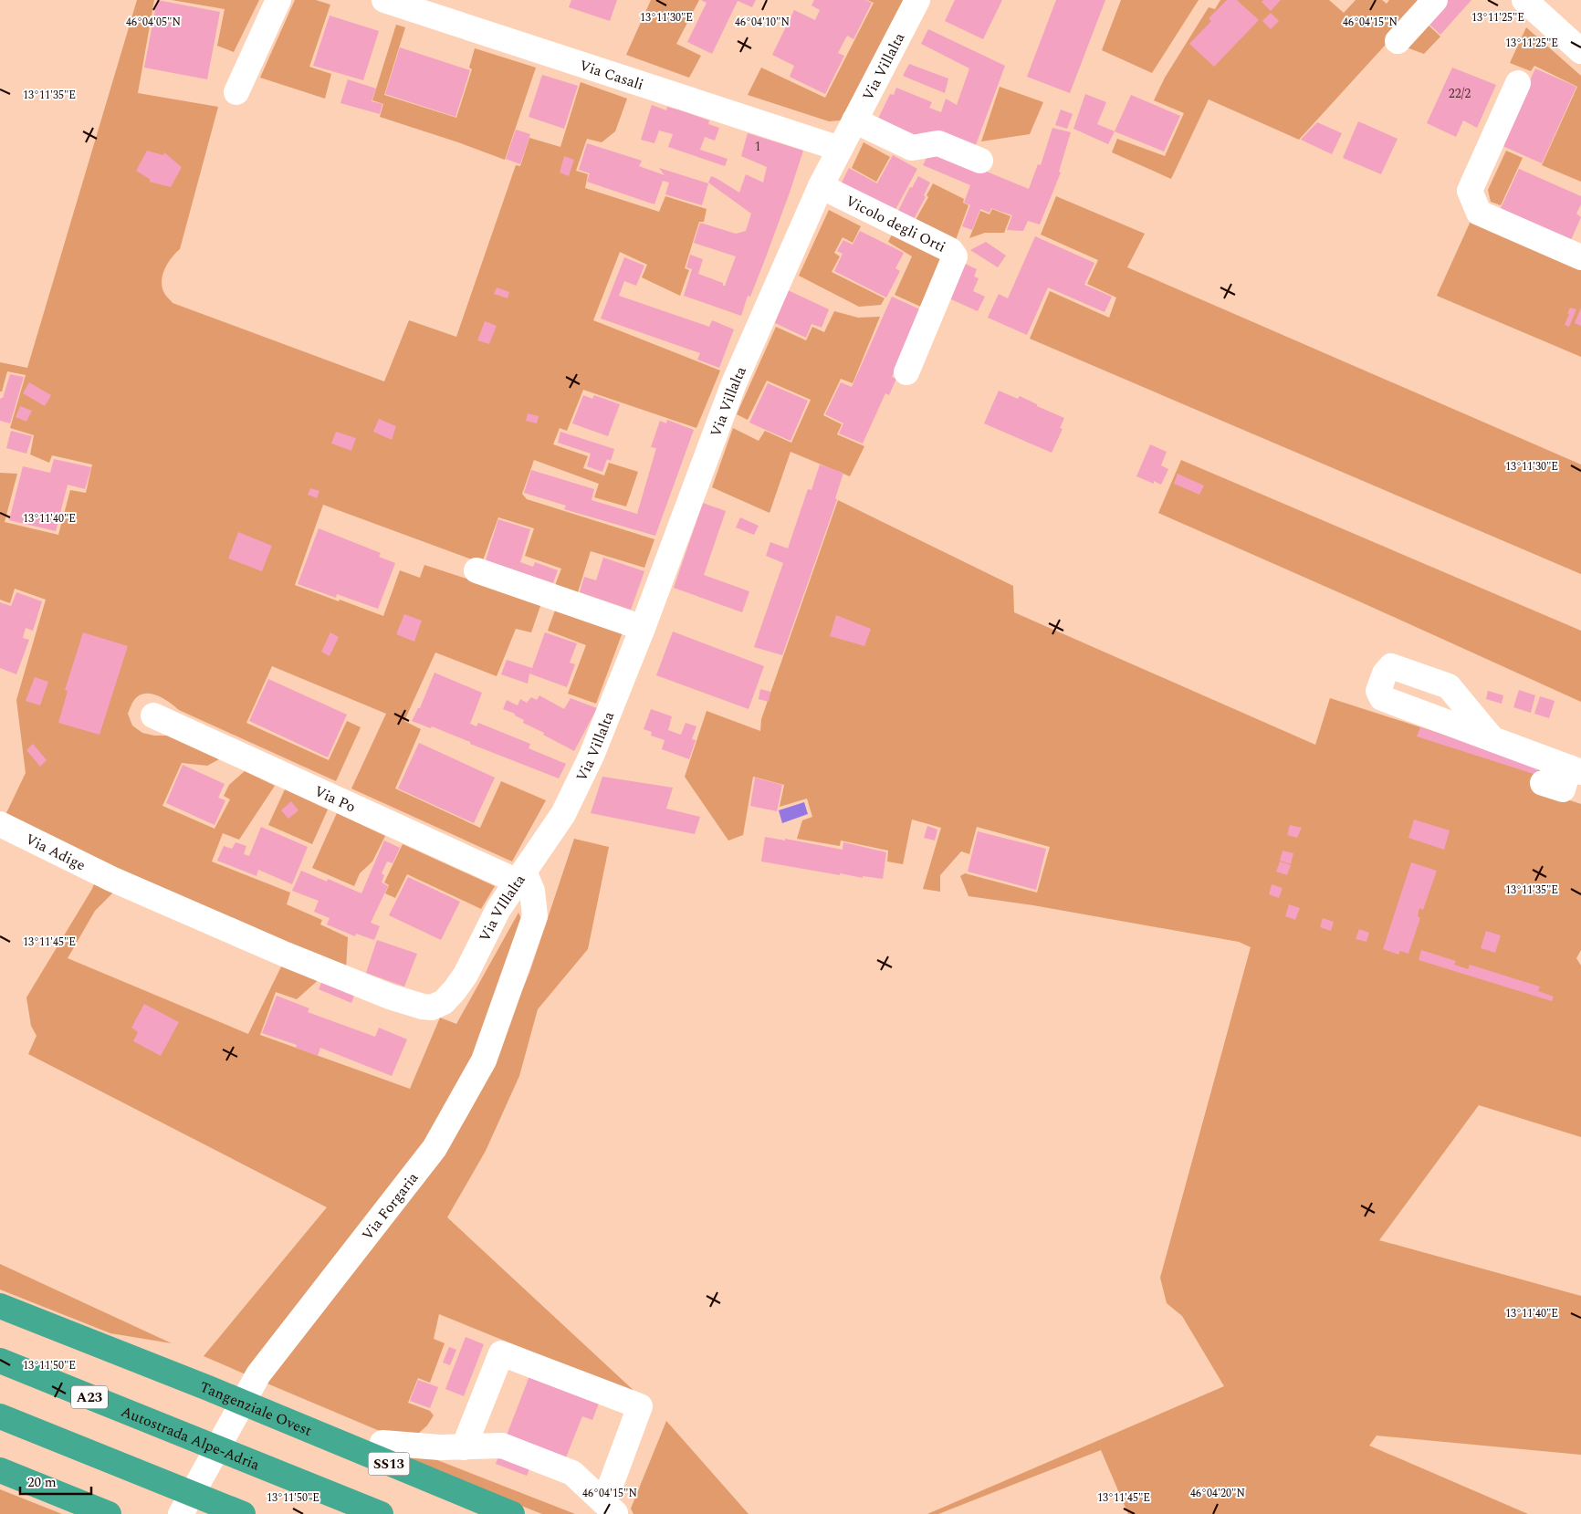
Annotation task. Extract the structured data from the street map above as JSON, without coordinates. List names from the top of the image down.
{
  "streets": {
    "highway": [
      "A23",
      "Tangenziale Ovest",
      "Autostrada Alpe-Adria",
      "SS13"
    ],
    "street": [
      "Via Villalta",
      "Via Casali",
      "Vicolo degli Orti",
      "Via Po",
      "Via Adige",
      "Via VIllalta",
      "Via Forgaria"
    ]
  },
  "crossings": [
    ["Via Villalta", "Via Casali"],
    ["Via Villalta", "Vicolo degli Orti"],
    ["Via Villalta", "Via VIllalta"],
    ["Via Po", "Via VIllalta"],
    ["Via Po", "Via Forgaria"],
    ["Via Adige", "Via VIllalta"],
    ["Via VIllalta", "Via Forgaria"]
  ],
  "house_numbers": ["22/2", "1"],
  "scale_bar": "20 m",
  "coordinates": [
    "13°11'30\"E",
    "13°11'25\"E",
    "46°04'05\"N",
    "46°04'10\"N",
    "46°04'15\"N",
    "13°11'35\"E",
    "13°11'40\"E",
    "13°11'45\"E",
    "13°11'50\"E",
    "46°04'20\"N"
  ]
}
